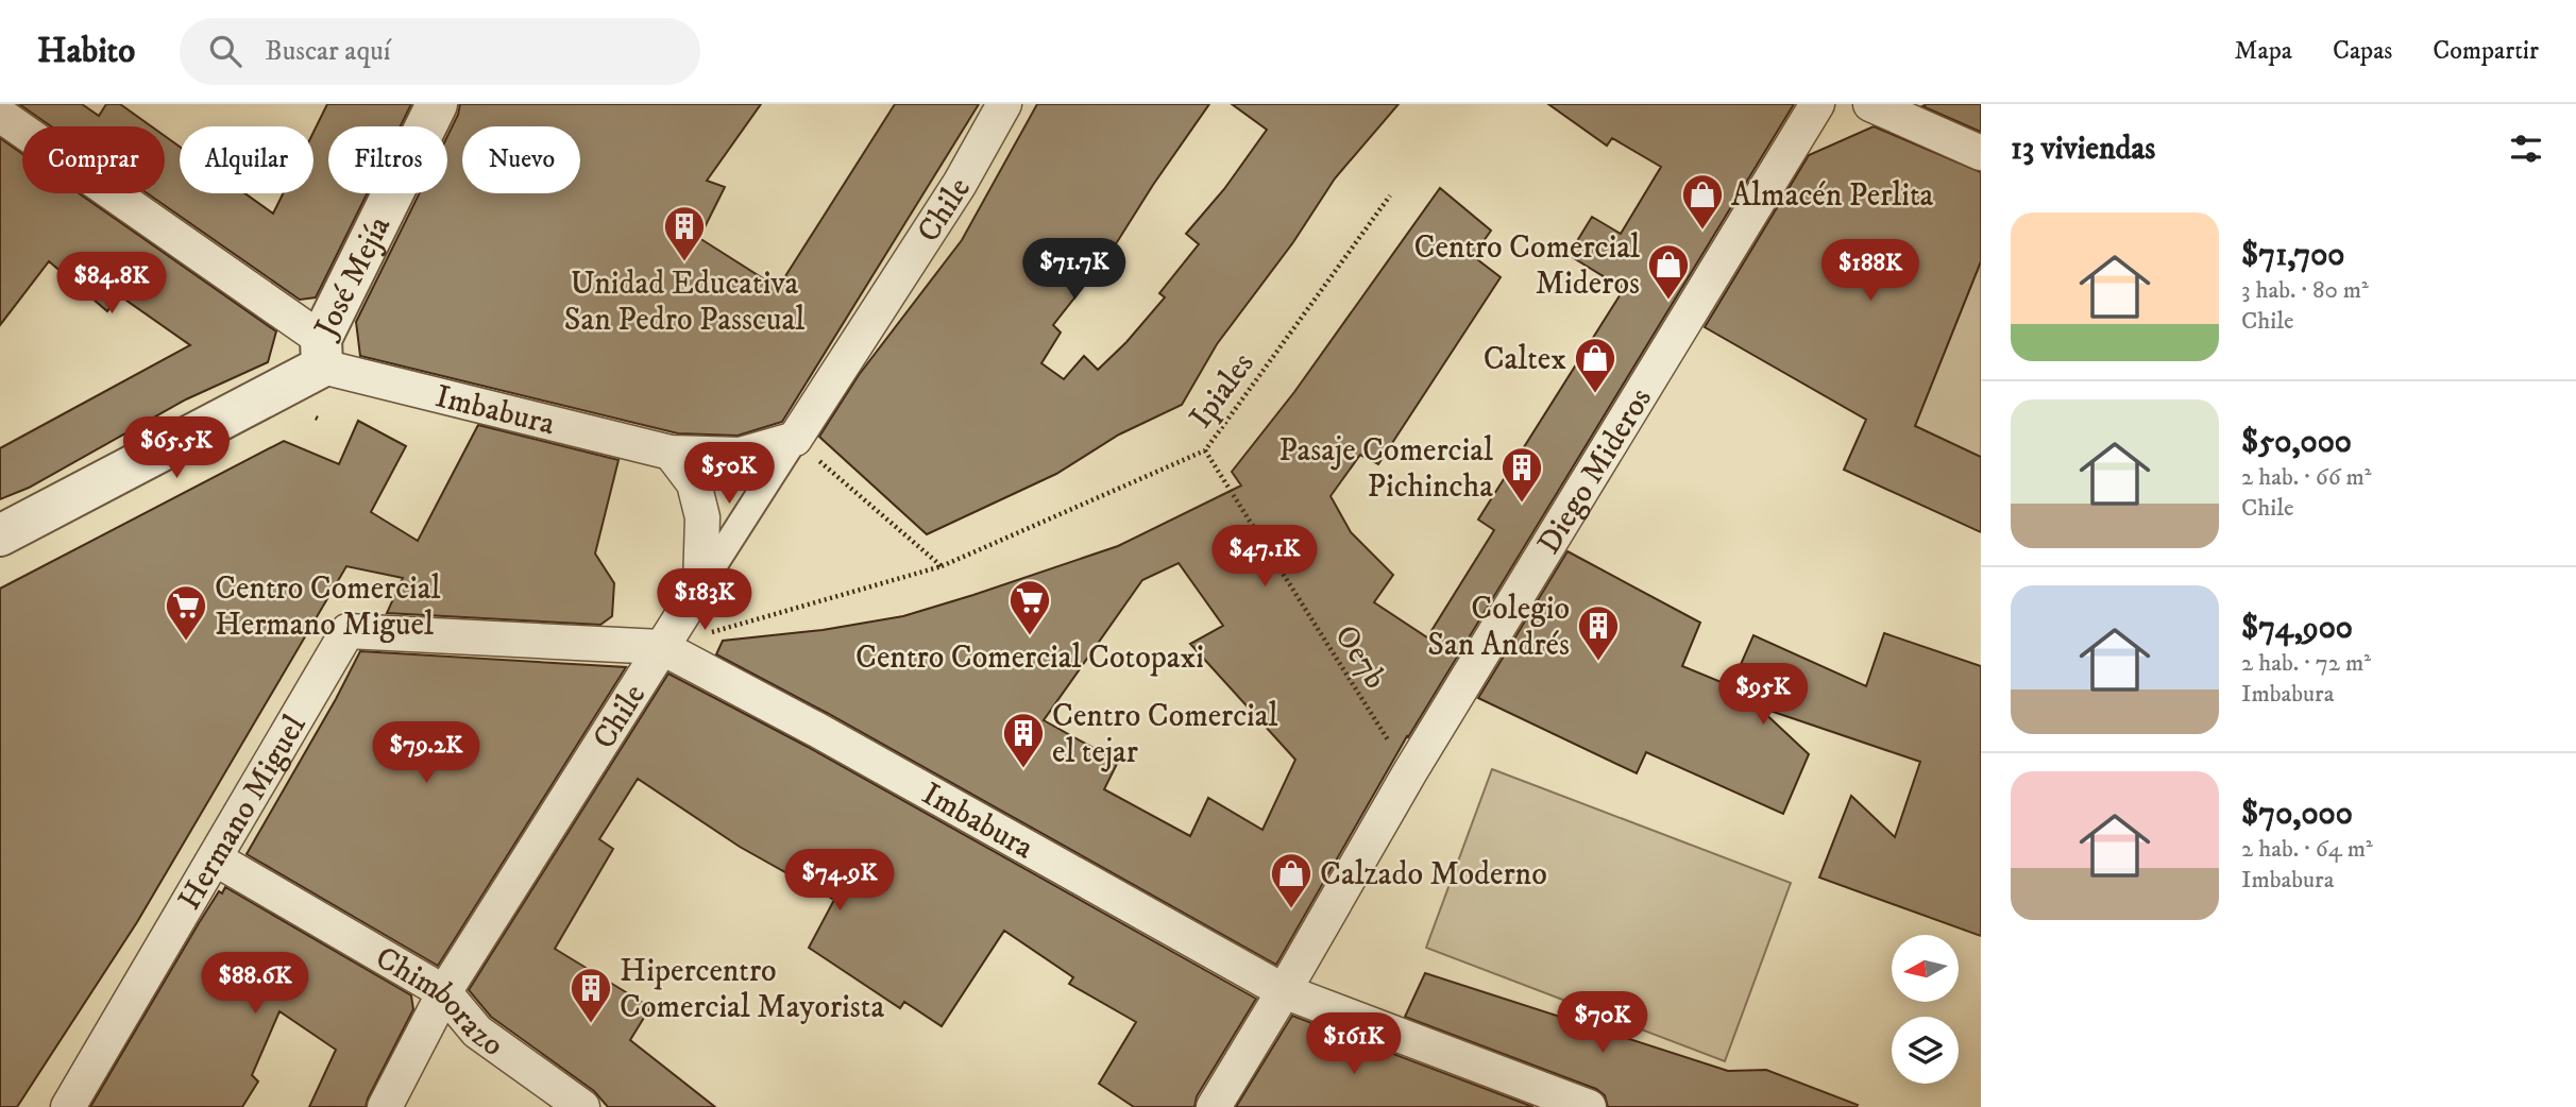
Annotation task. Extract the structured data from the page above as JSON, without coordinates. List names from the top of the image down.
{
  "streets": {
    "street": [
      "Chile",
      "José Mejía",
      "Imbabura",
      "Diego Mideros",
      "Hermano Miguel",
      "Chimborazo"
    ],
    "path": ["Ipiales", "Oe7b"]
  },
  "crossings": [
    ["Chile", "Ipiales"],
    ["Chile", "Imbabura"],
    ["Chile", "Chimborazo"],
    ["José Mejía", "Imbabura"],
    ["Ipiales", "Imbabura"],
    ["Ipiales", "Oe7b"],
    ["Imbabura", "Diego Mideros"],
    ["Imbabura", "Hermano Miguel"],
    ["Diego Mideros", "Oe7b"],
    ["Hermano Miguel", "Chimborazo"]
  ],
  "places": {
    "shop": [
      "Almacén Perlita",
      "Centro Comercial Mideros",
      "Caltex",
      "Calzado Moderno"
    ],
    "building": [
      "Unidad Educativa San Pedro Passcual",
      "Pasaje Comercial Pichincha",
      "Colegio San Andrés",
      "Centro Comercial el tejar",
      "Hipercentro Comercial Mayorista"
    ],
    "supermarket": ["Centro Comercial Cotopaxi", "Centro Comercial Hermano Miguel"]
  },
  "north": "left",
  "page": {
    "header": "Habito",
    "search": "Buscar aquí",
    "nav": ["Mapa", "Capas", "Compartir"],
    "heading": "13 viviendas",
    "chip": [
      "Comprar",
      "Alquilar",
      "Filtros",
      "Nuevo"
    ],
    "list": [
      {
        "name": "$71,700",
        "note": "3 hab. · 80 m² · Chile"
      },
      {
        "name": "$50,000",
        "note": "2 hab. · 66 m² · Chile"
      },
      {
        "name": "$74,900",
        "note": "2 hab. · 72 m² · Imbabura"
      },
      {
        "name": "$70,000",
        "note": "2 hab. · 64 m² · Imbabura"
      }
    ],
    "price": [
      "$71.7K",
      "$188K",
      "$84.8K",
      "$65.5K",
      "$50K",
      "$47.1K",
      "$183K",
      "$95K",
      "$79.2K",
      "$74.9K",
      "$88.6K",
      "$70K",
      "$161K"
    ]
  }
}
